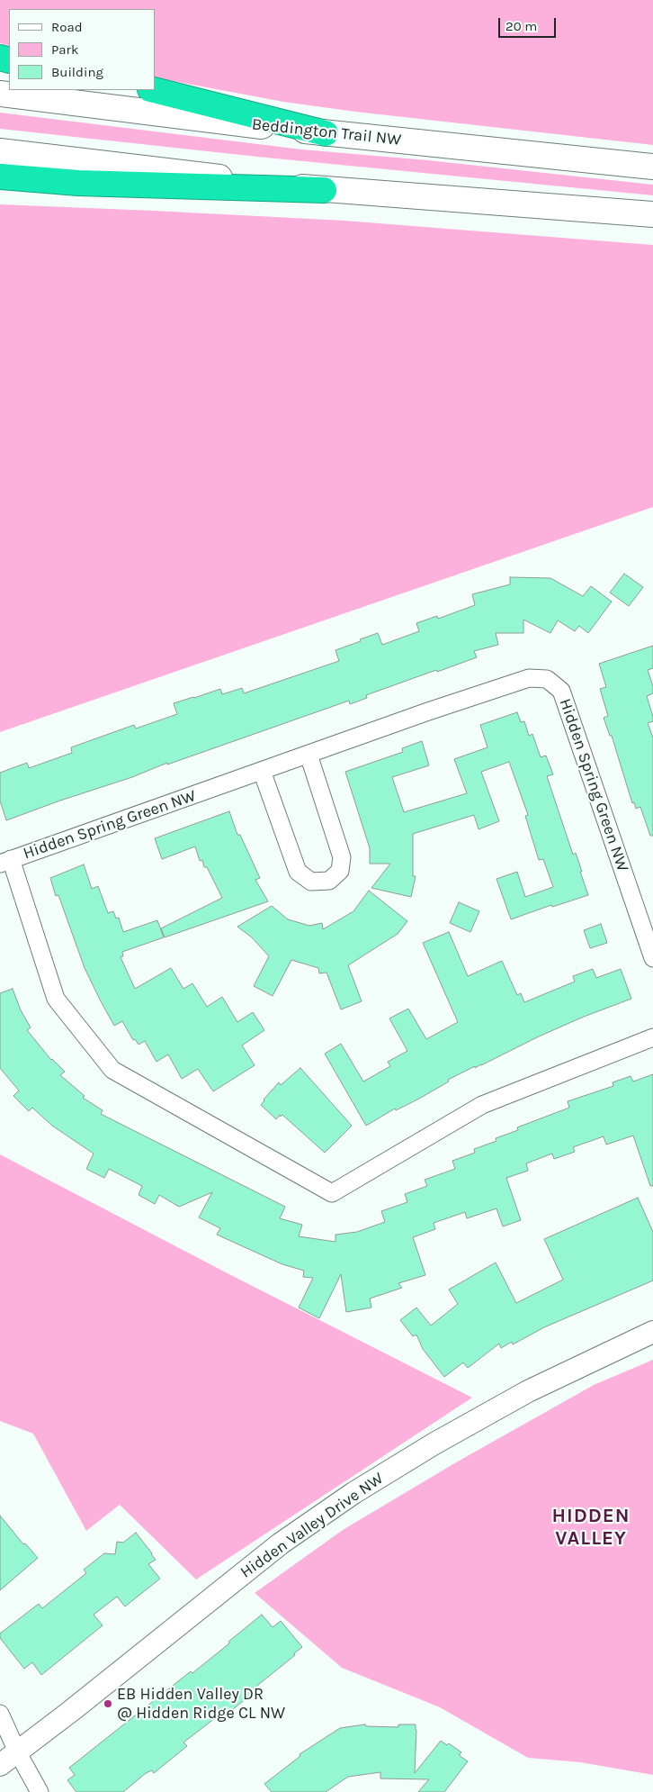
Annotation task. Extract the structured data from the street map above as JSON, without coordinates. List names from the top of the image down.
{
  "streets": {
    "main road": ["Beddington Trail NW"],
    "street": ["Hidden Spring Green NW", "Hidden Valley Drive NW"]
  },
  "districts": ["HIDDEN VALLEY"],
  "places": ["EB Hidden Valley DR @ Hidden Ridge CL NW"],
  "legend": ["Road", "Park", "Building"],
  "scale_bar": "20 m"
}
